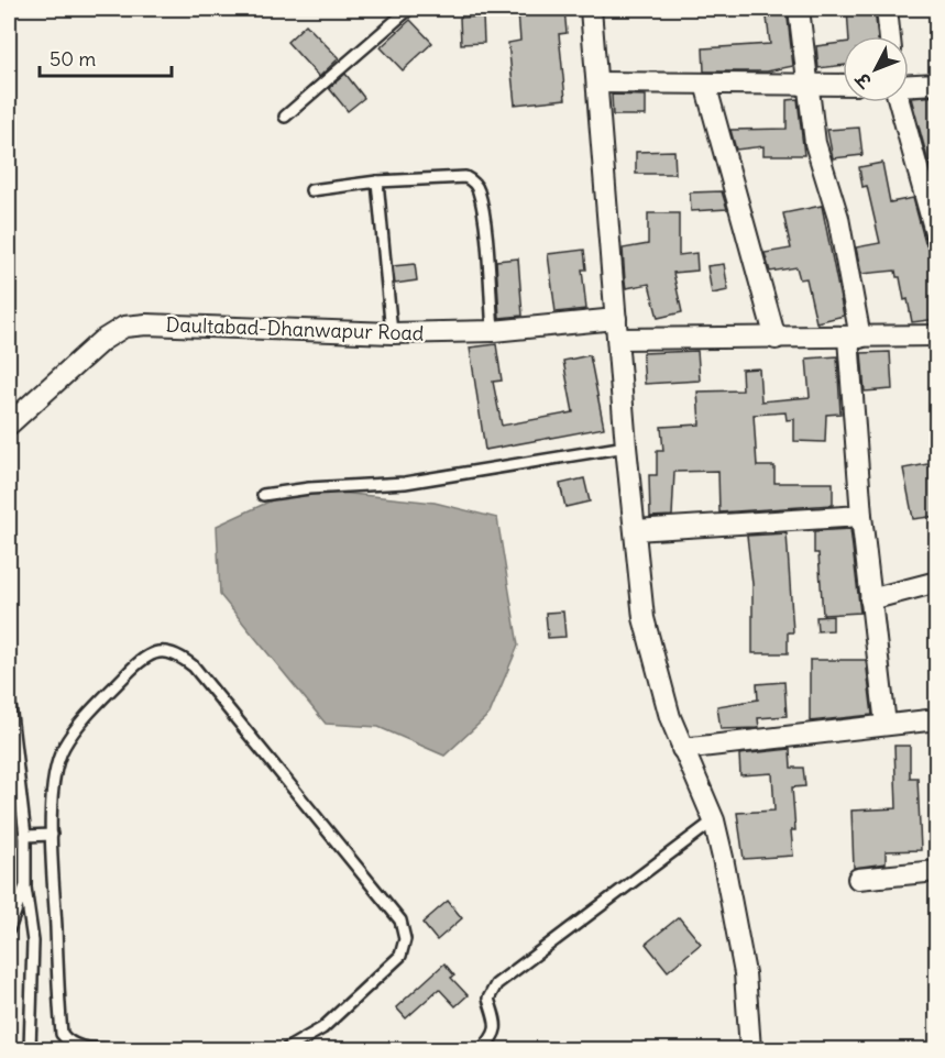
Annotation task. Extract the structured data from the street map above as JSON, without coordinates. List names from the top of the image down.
{
  "streets": {
    "street": ["Daultabad-Dhanwapur Road"]
  },
  "scale_bar": "50 m",
  "north": "bottom left"
}
